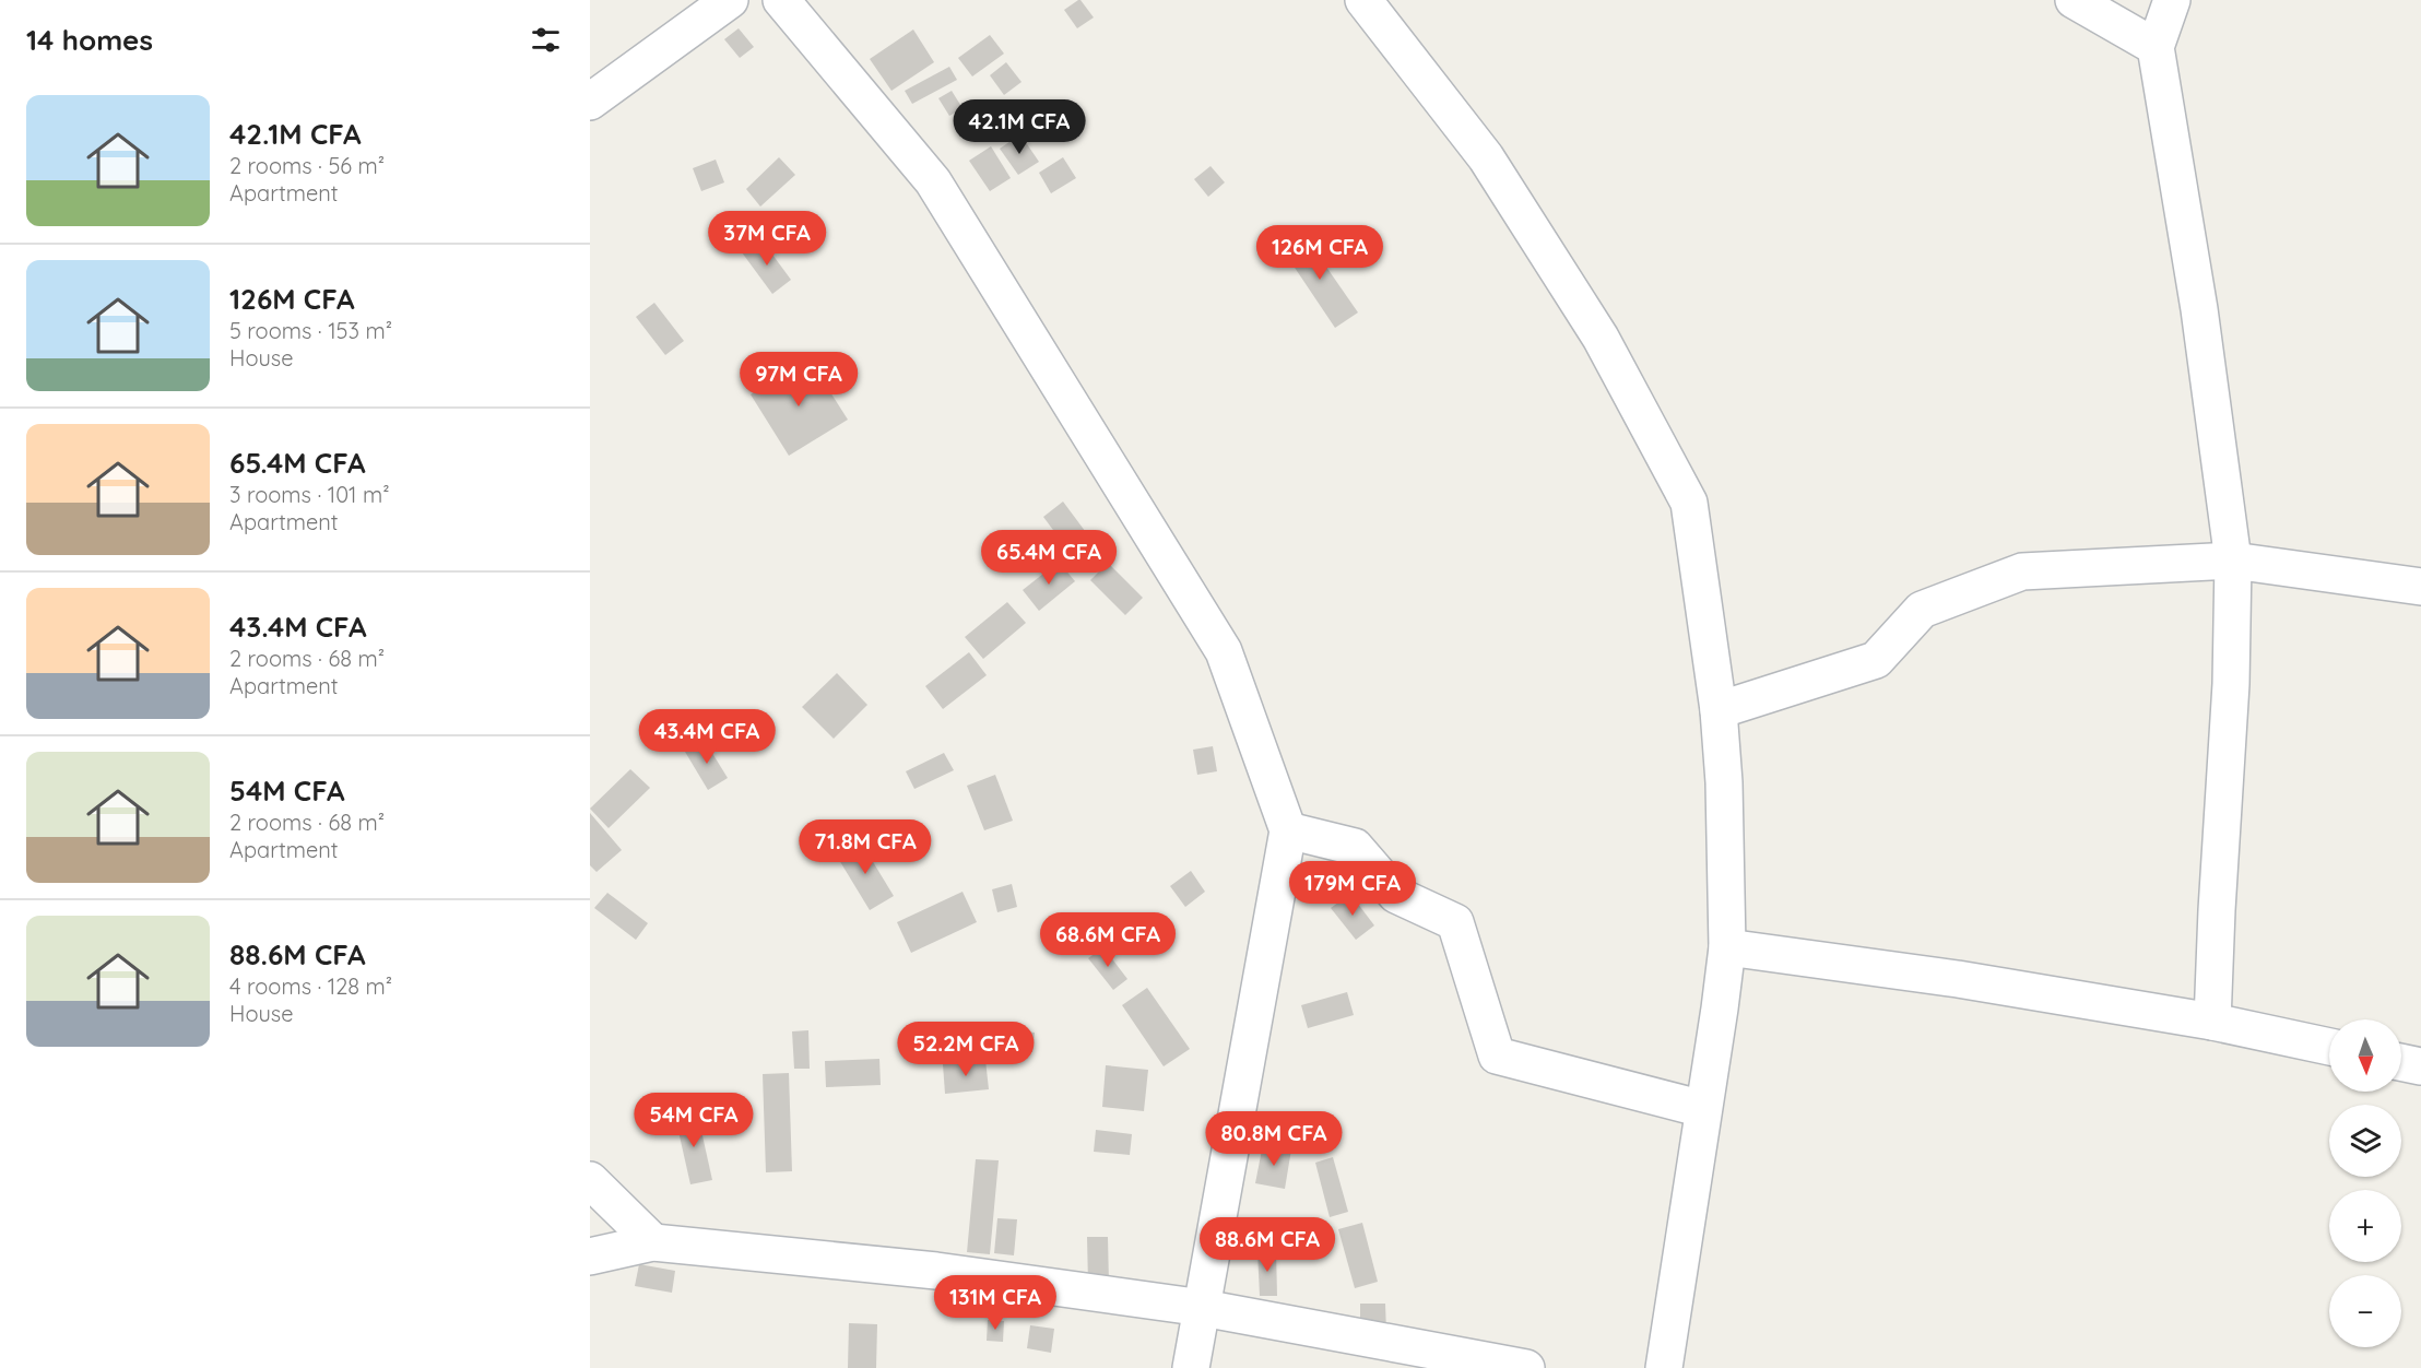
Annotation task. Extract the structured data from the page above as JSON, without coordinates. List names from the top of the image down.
{
  "north": "bottom",
  "page": {
    "heading": "14 homes",
    "list": [
      {
        "name": "42.1M CFA",
        "note": "2 rooms · 56 m² · Apartment"
      },
      {
        "name": "126M CFA",
        "note": "5 rooms · 153 m² · House"
      },
      {
        "name": "65.4M CFA",
        "note": "3 rooms · 101 m² · Apartment"
      },
      {
        "name": "43.4M CFA",
        "note": "2 rooms · 68 m² · Apartment"
      },
      {
        "name": "54M CFA",
        "note": "2 rooms · 68 m² · Apartment"
      },
      {
        "name": "88.6M CFA",
        "note": "4 rooms · 128 m² · House"
      }
    ],
    "price": [
      "42.1M CFA",
      "37M CFA",
      "126M CFA",
      "97M CFA",
      "65.4M CFA",
      "43.4M CFA",
      "71.8M CFA",
      "179M CFA",
      "68.6M CFA",
      "52.2M CFA",
      "54M CFA",
      "80.8M CFA",
      "88.6M CFA",
      "131M CFA"
    ],
    "map_buttons": ["+", "−"]
  }
}
